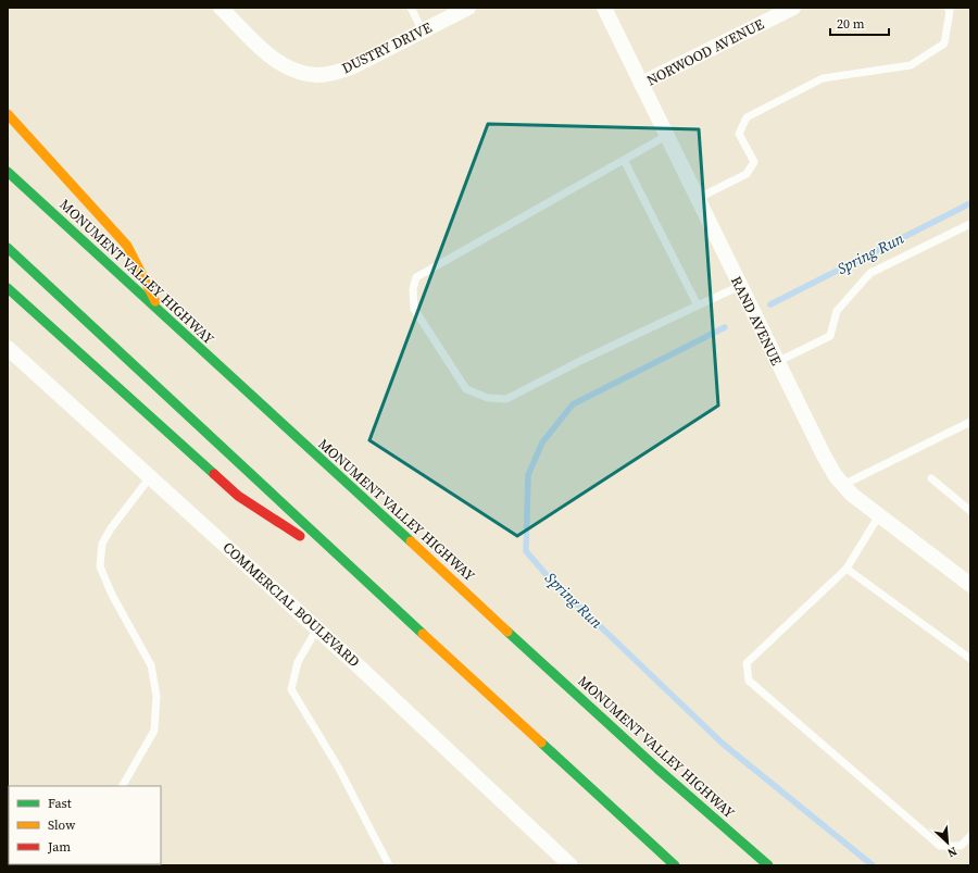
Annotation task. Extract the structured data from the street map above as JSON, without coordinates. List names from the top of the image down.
{
  "streets": {
    "highway": ["MONUMENT VALLEY HIGHWAY"],
    "street": [
      "DUSTRY DRIVE",
      "NORWOOD AVENUE",
      "RAND AVENUE",
      "COMMERCIAL BOULEVARD"
    ]
  },
  "crossings": [
    ["NORWOOD AVENUE", "RAND AVENUE"]
  ],
  "water": ["Spring Run"],
  "legend": ["Fast", "Slow", "Jam"],
  "scale_bar": "20 m",
  "north": "bottom right"
}
